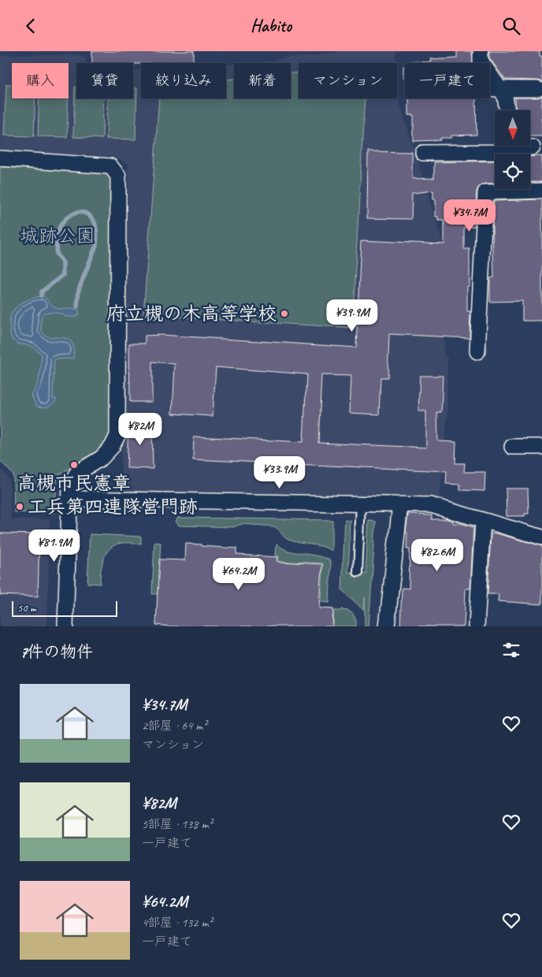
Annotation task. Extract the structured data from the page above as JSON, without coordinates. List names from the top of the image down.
{
  "parks": ["城跡公園"],
  "places": ["府立槻の木高等学校", "高槻市民憲章", "工兵第四連隊営門跡"],
  "scale_bar": "50 m",
  "north": "bottom",
  "page": {
    "header": "Habito",
    "chip": [
      "購入",
      "賃貸",
      "絞り込み",
      "新着",
      "マンション",
      "一戸建て"
    ],
    "price": [
      "¥34.7M",
      "¥39.9M",
      "¥82M",
      "¥33.9M",
      "¥81.9M",
      "¥82.6M",
      "¥64.2M"
    ],
    "scale": "50 m",
    "heading": "7件の物件",
    "list": [
      {
        "name": "¥34.7M",
        "note": "2部屋 · 64 m² · マンション"
      },
      {
        "name": "¥82M",
        "note": "5部屋 · 138 m² · 一戸建て"
      },
      {
        "name": "¥64.2M",
        "note": "4部屋 · 132 m² · 一戸建て"
      }
    ]
  }
}
